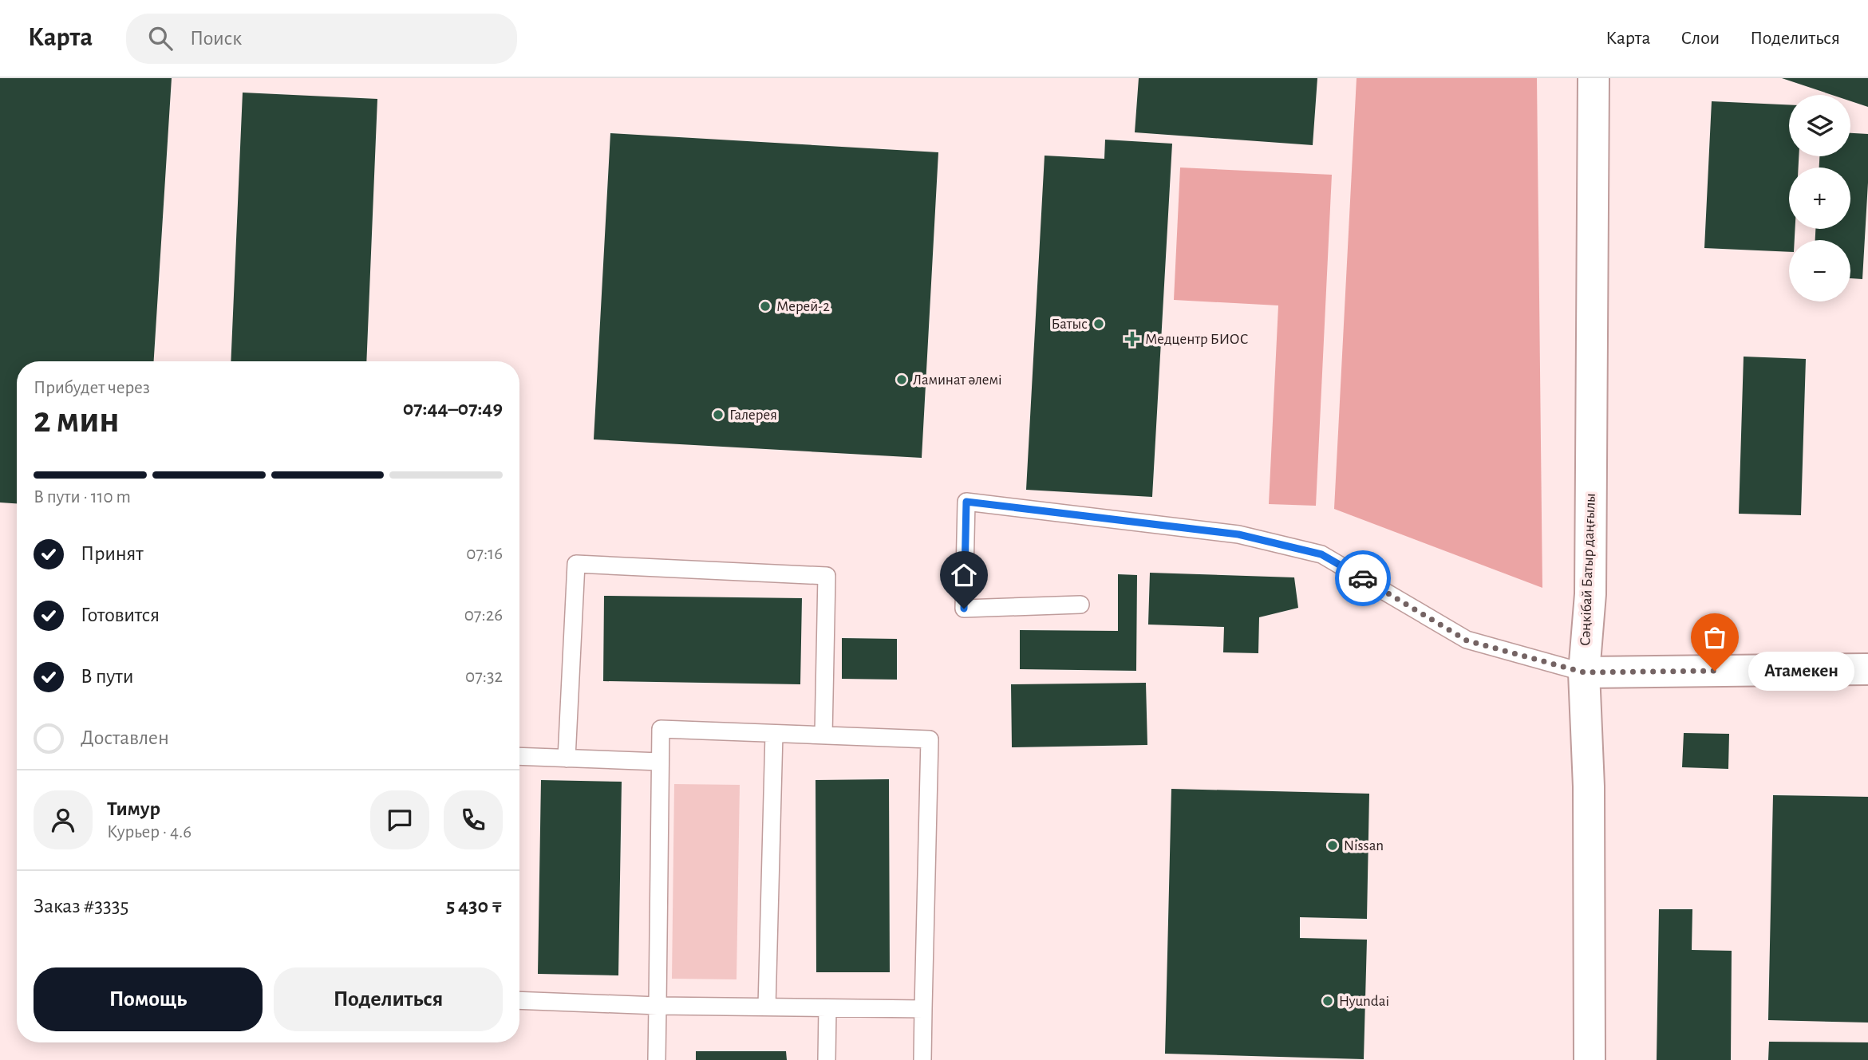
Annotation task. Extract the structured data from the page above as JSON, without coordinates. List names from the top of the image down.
{
  "streets": {
    "main road": ["Сәңкібай Батыр даңғылы"]
  },
  "places": {
    "other": [
      "Мерей-2",
      "Батыс",
      "Ламинат әлемі",
      "Галерея",
      "Атамекен",
      "Nissan",
      "Hyundai"
    ],
    "health": ["Медцентр БИОС"]
  },
  "page": {
    "header": "Карта",
    "search": "Поиск",
    "nav": ["Карта", "Слои", "Поделиться"],
    "map_buttons": ["+", "−"],
    "heading": ["2 мин", "Прибудет через", "07:44–07:49"],
    "panel": [
      "Тимур",
      "Курьер · 4.6",
      "Заказ #3335",
      "5 430 ₸"
    ],
    "bar": "В пути · 110 m",
    "list": [
      ["Принят", "07:16"],
      ["Готовится", "07:26"],
      ["В пути", "07:32"],
      "Доставлен"
    ],
    "bubble": "Атамекен",
    "buttons": ["Помощь", "Поделиться"]
  }
}
